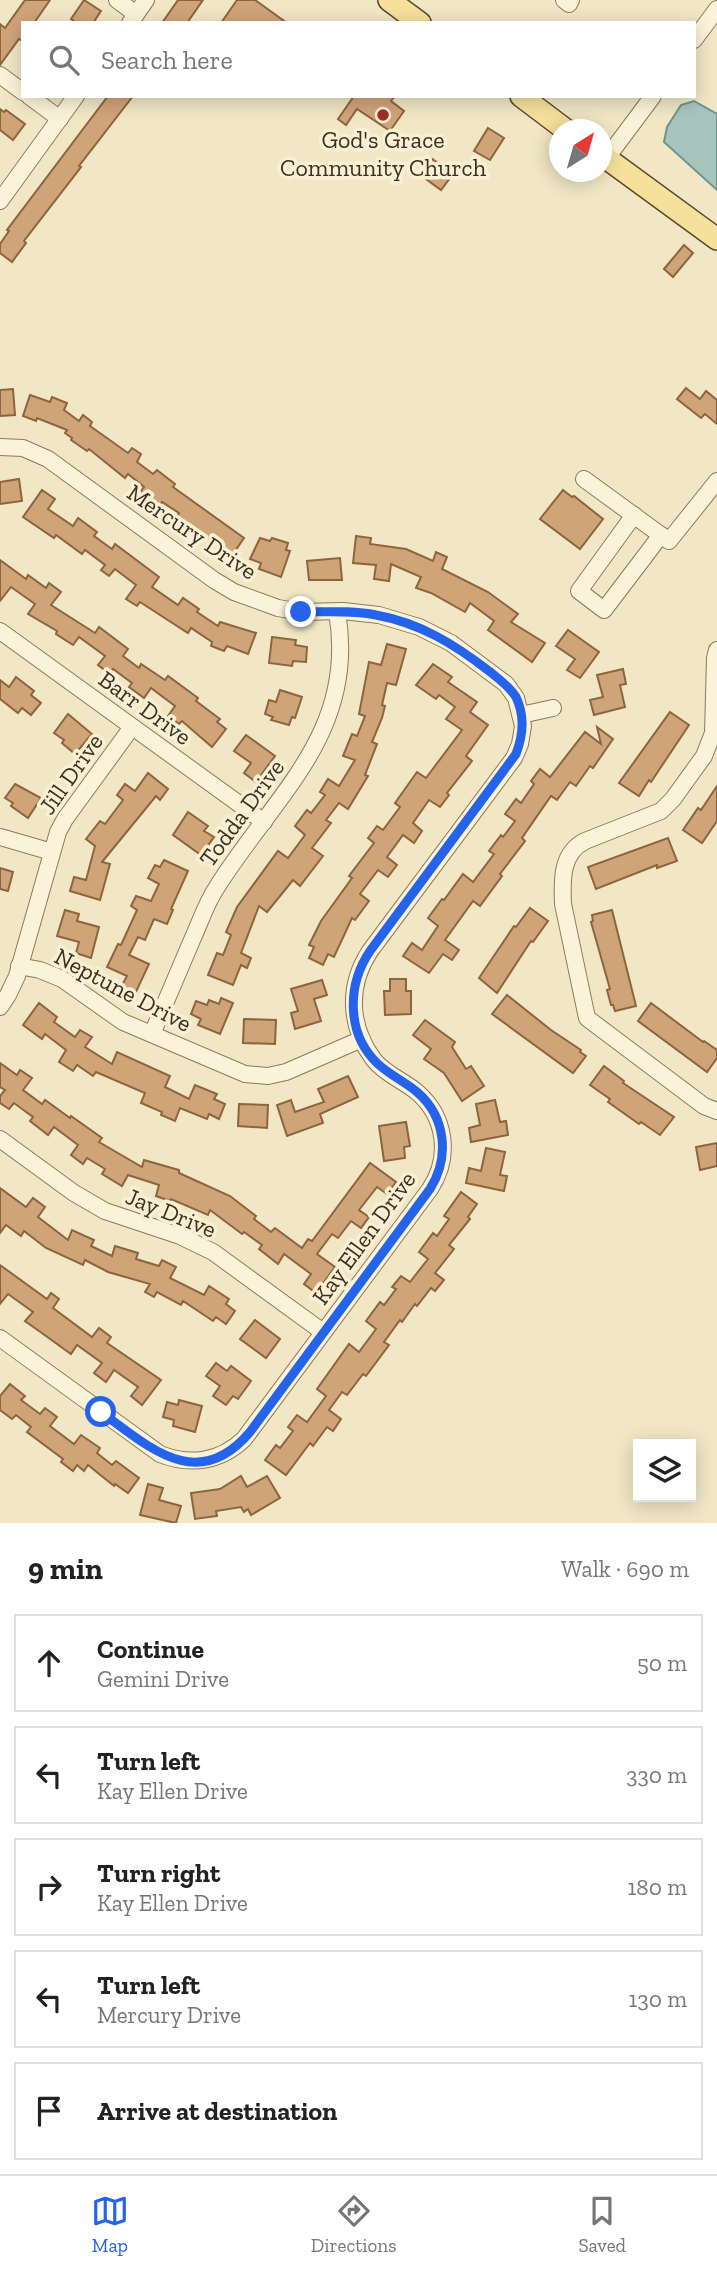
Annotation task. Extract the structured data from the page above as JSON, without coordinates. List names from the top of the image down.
{
  "streets": {
    "street": [
      "Mercury Drive",
      "Barr Drive",
      "Jill Drive",
      "Todda Drive",
      "Neptune Drive",
      "Jay Drive",
      "Kay Ellen Drive"
    ]
  },
  "crossings": [
    ["Mercury Drive", "Todda Drive"],
    ["Mercury Drive", "Kay Ellen Drive"],
    ["Barr Drive", "Jill Drive"],
    ["Barr Drive", "Todda Drive"],
    ["Jill Drive", "Neptune Drive"],
    ["Todda Drive", "Neptune Drive"],
    ["Neptune Drive", "Kay Ellen Drive"],
    ["Jay Drive", "Kay Ellen Drive"]
  ],
  "places": ["God's Grace Community Church"],
  "north": "top right",
  "page": {
    "search": "Search here",
    "heading": ["9 min", "Walk · 690 m"],
    "list": [
      ["Continue", "Gemini Drive", "50 m"],
      ["Turn left", "Kay Ellen Drive", "330 m"],
      ["Turn right", "Kay Ellen Drive", "180 m"],
      ["Turn left", "Mercury Drive", "130 m"],
      "Arrive at destination"
    ],
    "nav": ["Map", "Directions", "Saved"]
  }
}
